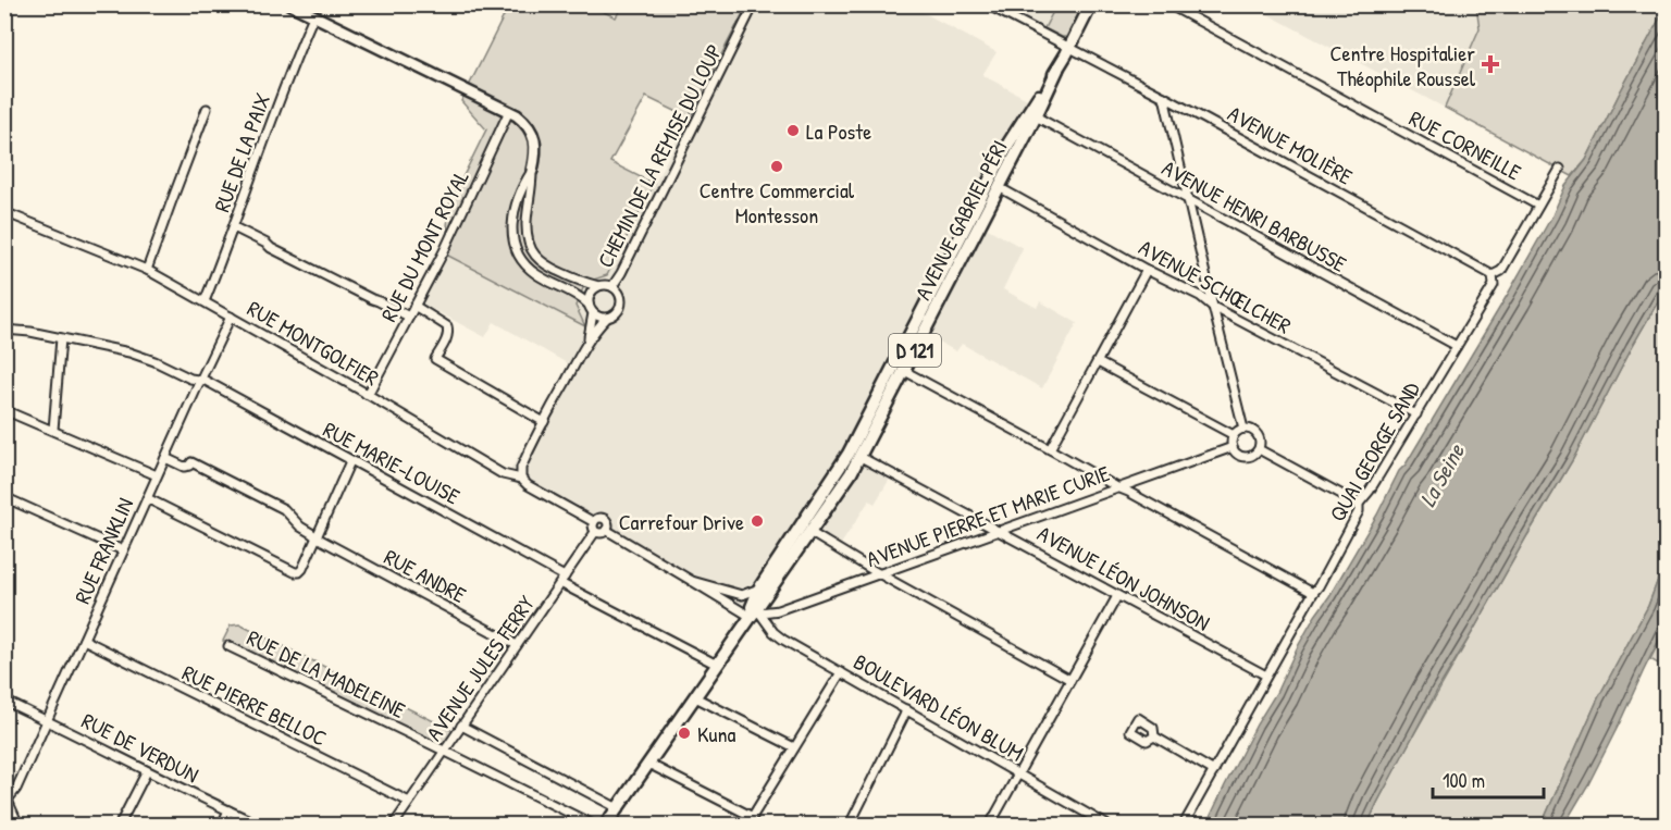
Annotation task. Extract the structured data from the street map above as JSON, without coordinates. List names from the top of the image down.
{
  "streets": {
    "main road": ["AVENUE GABRIEL PÉRI", "D 121"],
    "street": [
      "AVENUE MOLIÈRE",
      "RUE CORNEILLE",
      "RUE DE LA PAIX",
      "CHEMIN DE LA REMISE DU LOUP",
      "AVENUE HENRI BARBUSSE",
      "RUE DU MONT ROYAL",
      "AVENUE SCHŒLCHER",
      "RUE MONTGOLFIER",
      "QUAI GEORGE SAND",
      "RUE MARIE-LOUISE",
      "AVENUE PIERRE ET MARIE CURIE",
      "RUE FRANKLIN",
      "RUE ANDRE",
      "AVENUE LÉON JOHNSON",
      "AVENUE JULES FERRY",
      "RUE DE LA MADELEINE",
      "RUE PIERRE BELLOC",
      "BOULEVARD LÉON BLUM",
      "RUE DE VERDUN"
    ]
  },
  "crossings": [
    ["AVENUE MOLIÈRE", "AVENUE GABRIEL PÉRI"],
    ["AVENUE MOLIÈRE", "QUAI GEORGE SAND"],
    ["RUE CORNEILLE", "QUAI GEORGE SAND"],
    ["RUE DE LA PAIX", "RUE MONTGOLFIER"],
    ["AVENUE HENRI BARBUSSE", "AVENUE GABRIEL PÉRI"],
    ["AVENUE HENRI BARBUSSE", "QUAI GEORGE SAND"],
    ["AVENUE GABRIEL PÉRI", "AVENUE SCHŒLCHER"],
    ["AVENUE GABRIEL PÉRI", "RUE MONTGOLFIER"],
    ["AVENUE GABRIEL PÉRI", "D 121"],
    ["AVENUE GABRIEL PÉRI", "AVENUE PIERRE ET MARIE CURIE"],
    ["AVENUE GABRIEL PÉRI", "AVENUE LÉON JOHNSON"],
    ["AVENUE GABRIEL PÉRI", "BOULEVARD LÉON BLUM"],
    ["RUE DU MONT ROYAL", "RUE MONTGOLFIER"],
    ["AVENUE SCHŒLCHER", "QUAI GEORGE SAND"],
    ["RUE MONTGOLFIER", "D 121"],
    ["RUE MONTGOLFIER", "AVENUE PIERRE ET MARIE CURIE"],
    ["RUE MONTGOLFIER", "RUE FRANKLIN"],
    ["RUE MONTGOLFIER", "AVENUE JULES FERRY"],
    ["RUE MONTGOLFIER", "BOULEVARD LÉON BLUM"],
    ["D 121", "RUE MARIE-LOUISE"],
    ["D 121", "AVENUE PIERRE ET MARIE CURIE"],
    ["D 121", "BOULEVARD LÉON BLUM"],
    ["QUAI GEORGE SAND", "AVENUE LÉON JOHNSON"],
    ["RUE MARIE-LOUISE", "RUE FRANKLIN"],
    ["RUE MARIE-LOUISE", "AVENUE JULES FERRY"],
    ["AVENUE PIERRE ET MARIE CURIE", "AVENUE LÉON JOHNSON"],
    ["AVENUE PIERRE ET MARIE CURIE", "BOULEVARD LÉON BLUM"],
    ["RUE FRANKLIN", "RUE ANDRE"],
    ["RUE FRANKLIN", "RUE PIERRE BELLOC"],
    ["RUE FRANKLIN", "RUE DE VERDUN"],
    ["RUE ANDRE", "AVENUE JULES FERRY"],
    ["AVENUE JULES FERRY", "RUE DE LA MADELEINE"],
    ["AVENUE JULES FERRY", "RUE PIERRE BELLOC"]
  ],
  "water": ["La Seine"],
  "places": {
    "health": ["Centre Hospitalier Théophile Roussel"],
    "other": [
      "La Poste",
      "Centre Commercial Montesson",
      "Carrefour Drive",
      "Kuna"
    ]
  },
  "scale_bar": "100 m"
}
